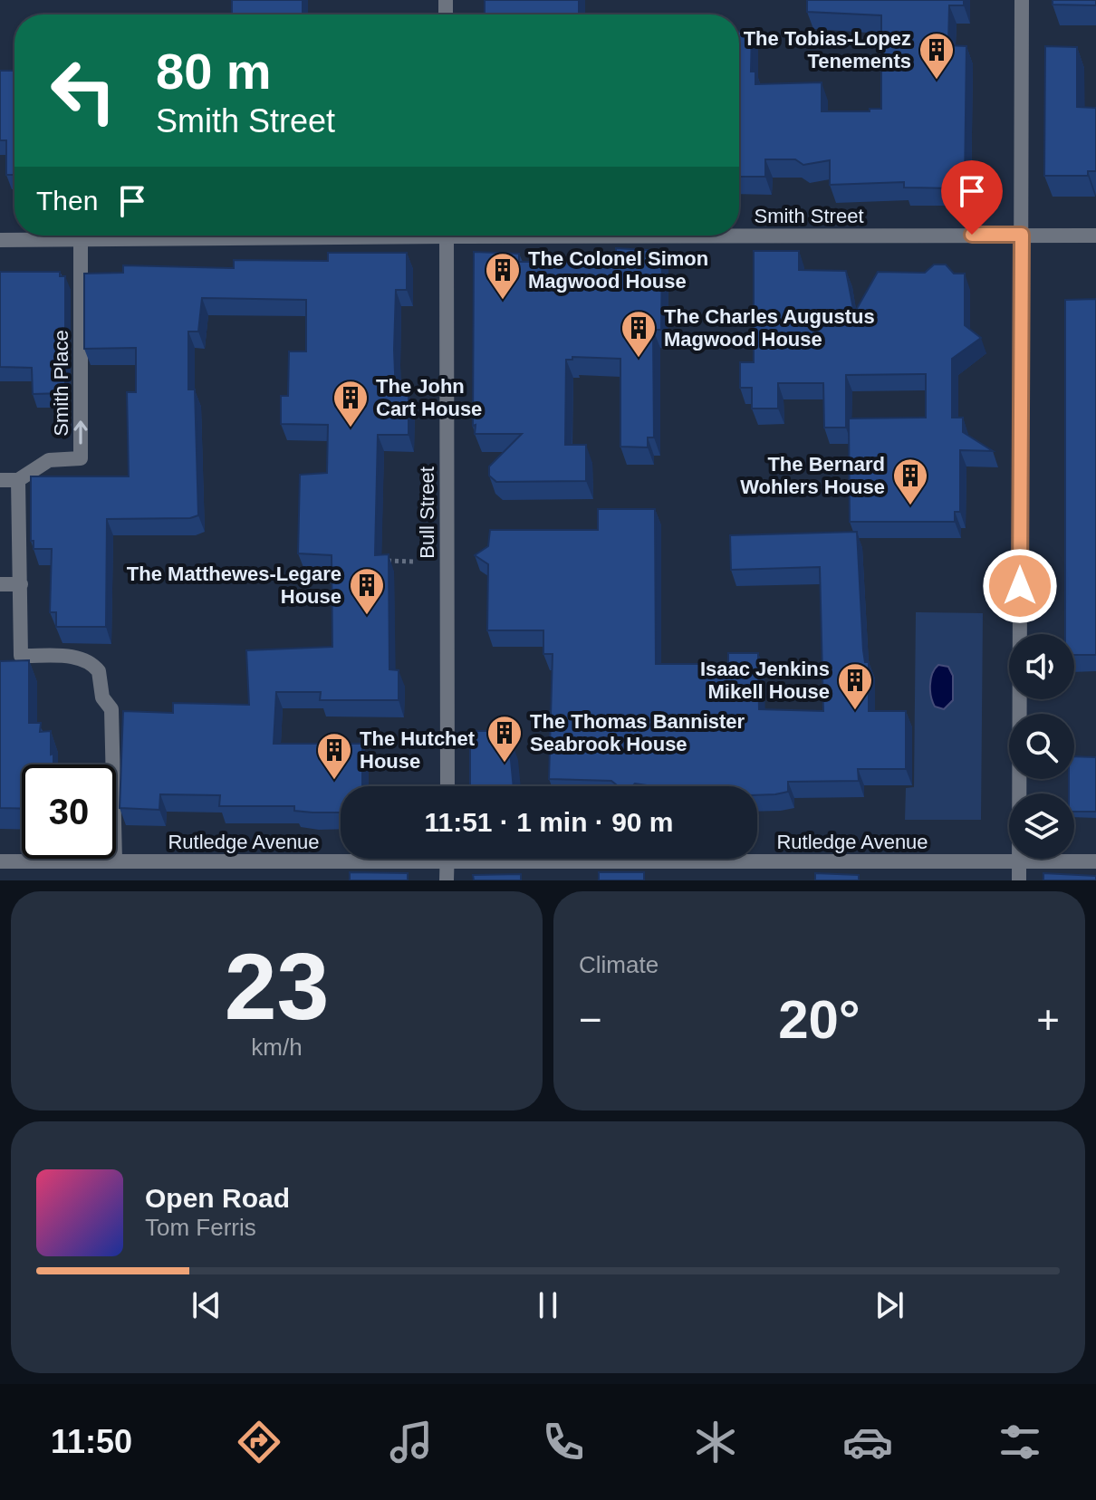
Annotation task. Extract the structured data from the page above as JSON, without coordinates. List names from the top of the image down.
{
  "streets": {
    "street": [
      "Smith Street",
      "Smith Place",
      "Bull Street",
      "Rutledge Avenue"
    ]
  },
  "crossings": [
    ["Smith Street", "Smith Place"]
  ],
  "one_way": ["Smith Place"],
  "places": {
    "building": [
      "The Tobias-Lopez Tenements",
      "The Colonel Simon Magwood House",
      "The Charles Augustus Magwood House",
      "The John Cart House",
      "The Bernard Wohlers House",
      "The Matthewes-Legare House",
      "Isaac Jenkins Mikell House",
      "The Thomas Bannister Seabrook House",
      "The Hutchet House"
    ]
  },
  "page": {
    "turn": ["80 m", "Smith Street"],
    "then": "Then",
    "limit": "30",
    "trip": "11:51 · 1 min · 90 m",
    "tile": [
      ["23", "km/h"],
      "Climate"
    ],
    "heat": ["−", "20°", "+"],
    "song": ["Open Road", "Tom Ferris"],
    "tabs": "11:50"
  }
}
